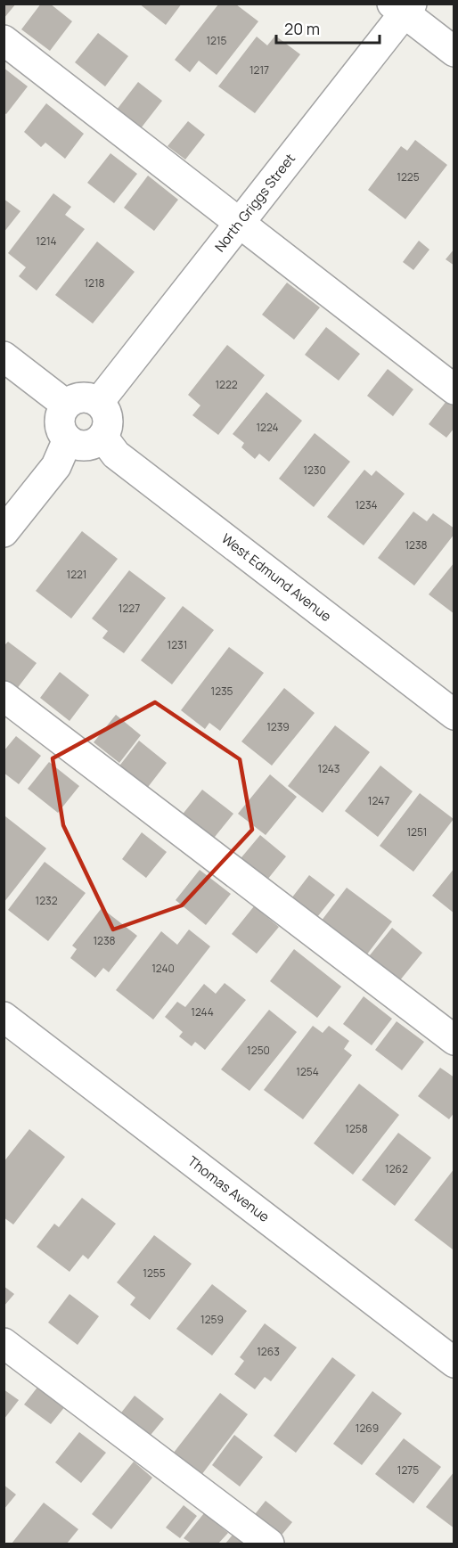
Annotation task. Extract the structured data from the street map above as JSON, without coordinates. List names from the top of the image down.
{
  "streets": {
    "street": ["North Griggs Street", "West Edmund Avenue", "Thomas Avenue"]
  },
  "crossings": [
    ["North Griggs Street", "West Edmund Avenue"]
  ],
  "house_numbers": [
    "1215",
    "1217",
    "1225",
    "1214",
    "1218",
    "1222",
    "1224",
    "1230",
    "1234",
    "1238",
    "1221",
    "1227",
    "1231",
    "1235",
    "1239",
    "1243",
    "1247",
    "1251",
    "1232",
    "1238",
    "1240",
    "1244",
    "1250",
    "1254",
    "1258",
    "1262",
    "1255",
    "1259",
    "1263",
    "1269",
    "1275"
  ],
  "scale_bar": "20 m"
}
